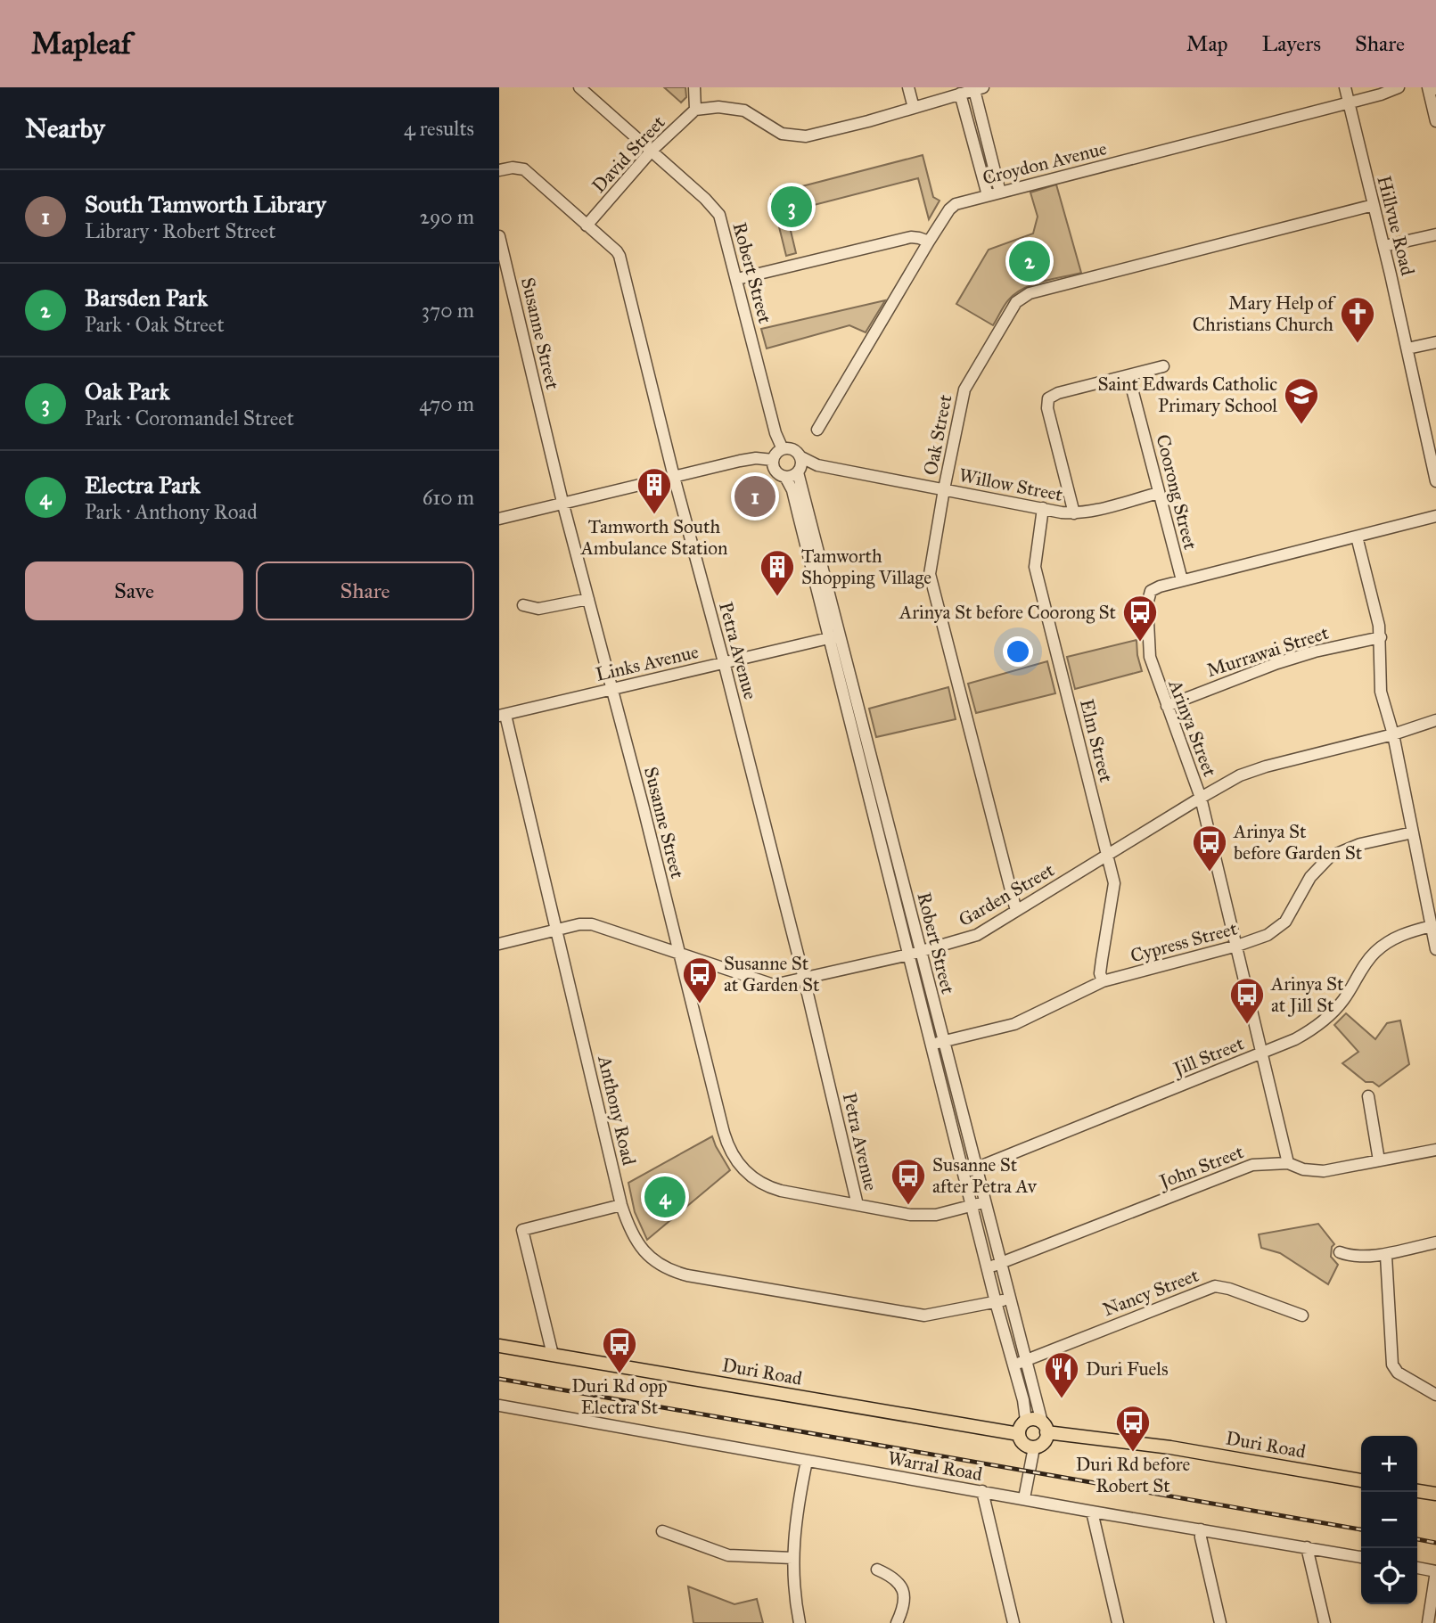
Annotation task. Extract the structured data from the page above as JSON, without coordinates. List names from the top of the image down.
{
  "streets": {
    "main road": ["Duri Road"],
    "street": [
      "David Street",
      "Croydon Avenue",
      "Hillvue Road",
      "Robert Street",
      "Susanne Street",
      "Oak Street",
      "Willow Street",
      "Coorong Street",
      "Petra Avenue",
      "Murrawai Street",
      "Links Avenue",
      "Arinya Street",
      "Elm Street",
      "Garden Street",
      "Cypress Street",
      "Jill Street",
      "Anthony Road",
      "John Street",
      "Nancy Street",
      "Warral Road"
    ]
  },
  "crossings": [
    ["David Street", "Robert Street"],
    ["David Street", "Petra Avenue"],
    ["Croydon Avenue", "Hillvue Road"],
    ["Hillvue Road", "Oak Street"],
    ["Robert Street", "Susanne Street"],
    ["Robert Street", "Willow Street"],
    ["Robert Street", "Links Avenue"],
    ["Robert Street", "Garden Street"],
    ["Robert Street", "Cypress Street"],
    ["Robert Street", "Jill Street"],
    ["Robert Street", "Anthony Road"],
    ["Robert Street", "John Street"],
    ["Robert Street", "Nancy Street"],
    ["Robert Street", "Duri Road"],
    ["Susanne Street", "Petra Avenue"],
    ["Susanne Street", "Links Avenue"],
    ["Susanne Street", "Garden Street"],
    ["Oak Street", "Willow Street"],
    ["Oak Street", "Garden Street"],
    ["Willow Street", "Coorong Street"],
    ["Willow Street", "Elm Street"],
    ["Coorong Street", "Arinya Street"],
    ["Petra Avenue", "Links Avenue"],
    ["Petra Avenue", "Garden Street"],
    ["Murrawai Street", "Arinya Street"],
    ["Links Avenue", "Anthony Road"],
    ["Arinya Street", "Garden Street"],
    ["Arinya Street", "Cypress Street"],
    ["Arinya Street", "Jill Street"],
    ["Arinya Street", "John Street"],
    ["Elm Street", "Garden Street"],
    ["Elm Street", "Cypress Street"],
    ["Garden Street", "Anthony Road"]
  ],
  "places": {
    "church": ["Mary Help of Christians Church"],
    "school or university": ["Saint Edwards Catholic Primary School"],
    "building": ["Tamworth South Ambulance Station", "Tamworth Shopping Village"],
    "bus stop": [
      "Arinya St before Coorong St",
      "Arinya St before Garden St",
      "Susanne St at Garden St",
      "Arinya St at Jill St",
      "Susanne St after Petra Av",
      "Duri Rd opp Electra St",
      "Duri Rd before Robert St"
    ],
    "restaurant": ["Duri Fuels"]
  },
  "page": {
    "header": "Mapleaf",
    "nav": ["Map", "Layers", "Share"],
    "heading": ["Nearby", "4 results"],
    "list": [
      {
        "mark": "1",
        "name": "South Tamworth Library",
        "note": "Library · Robert Street",
        "value": "290 m"
      },
      {
        "mark": "2",
        "name": "Barsden Park",
        "note": "Park · Oak Street",
        "value": "370 m"
      },
      {
        "mark": "3",
        "name": "Oak Park",
        "note": "Park · Coromandel Street",
        "value": "470 m"
      },
      {
        "mark": "4",
        "name": "Electra Park",
        "note": "Park · Anthony Road",
        "value": "610 m"
      }
    ],
    "pins": [
      "3",
      "2",
      "1",
      "4"
    ],
    "buttons": ["Save", "Share"],
    "map_buttons": ["+", "−"]
  }
}
